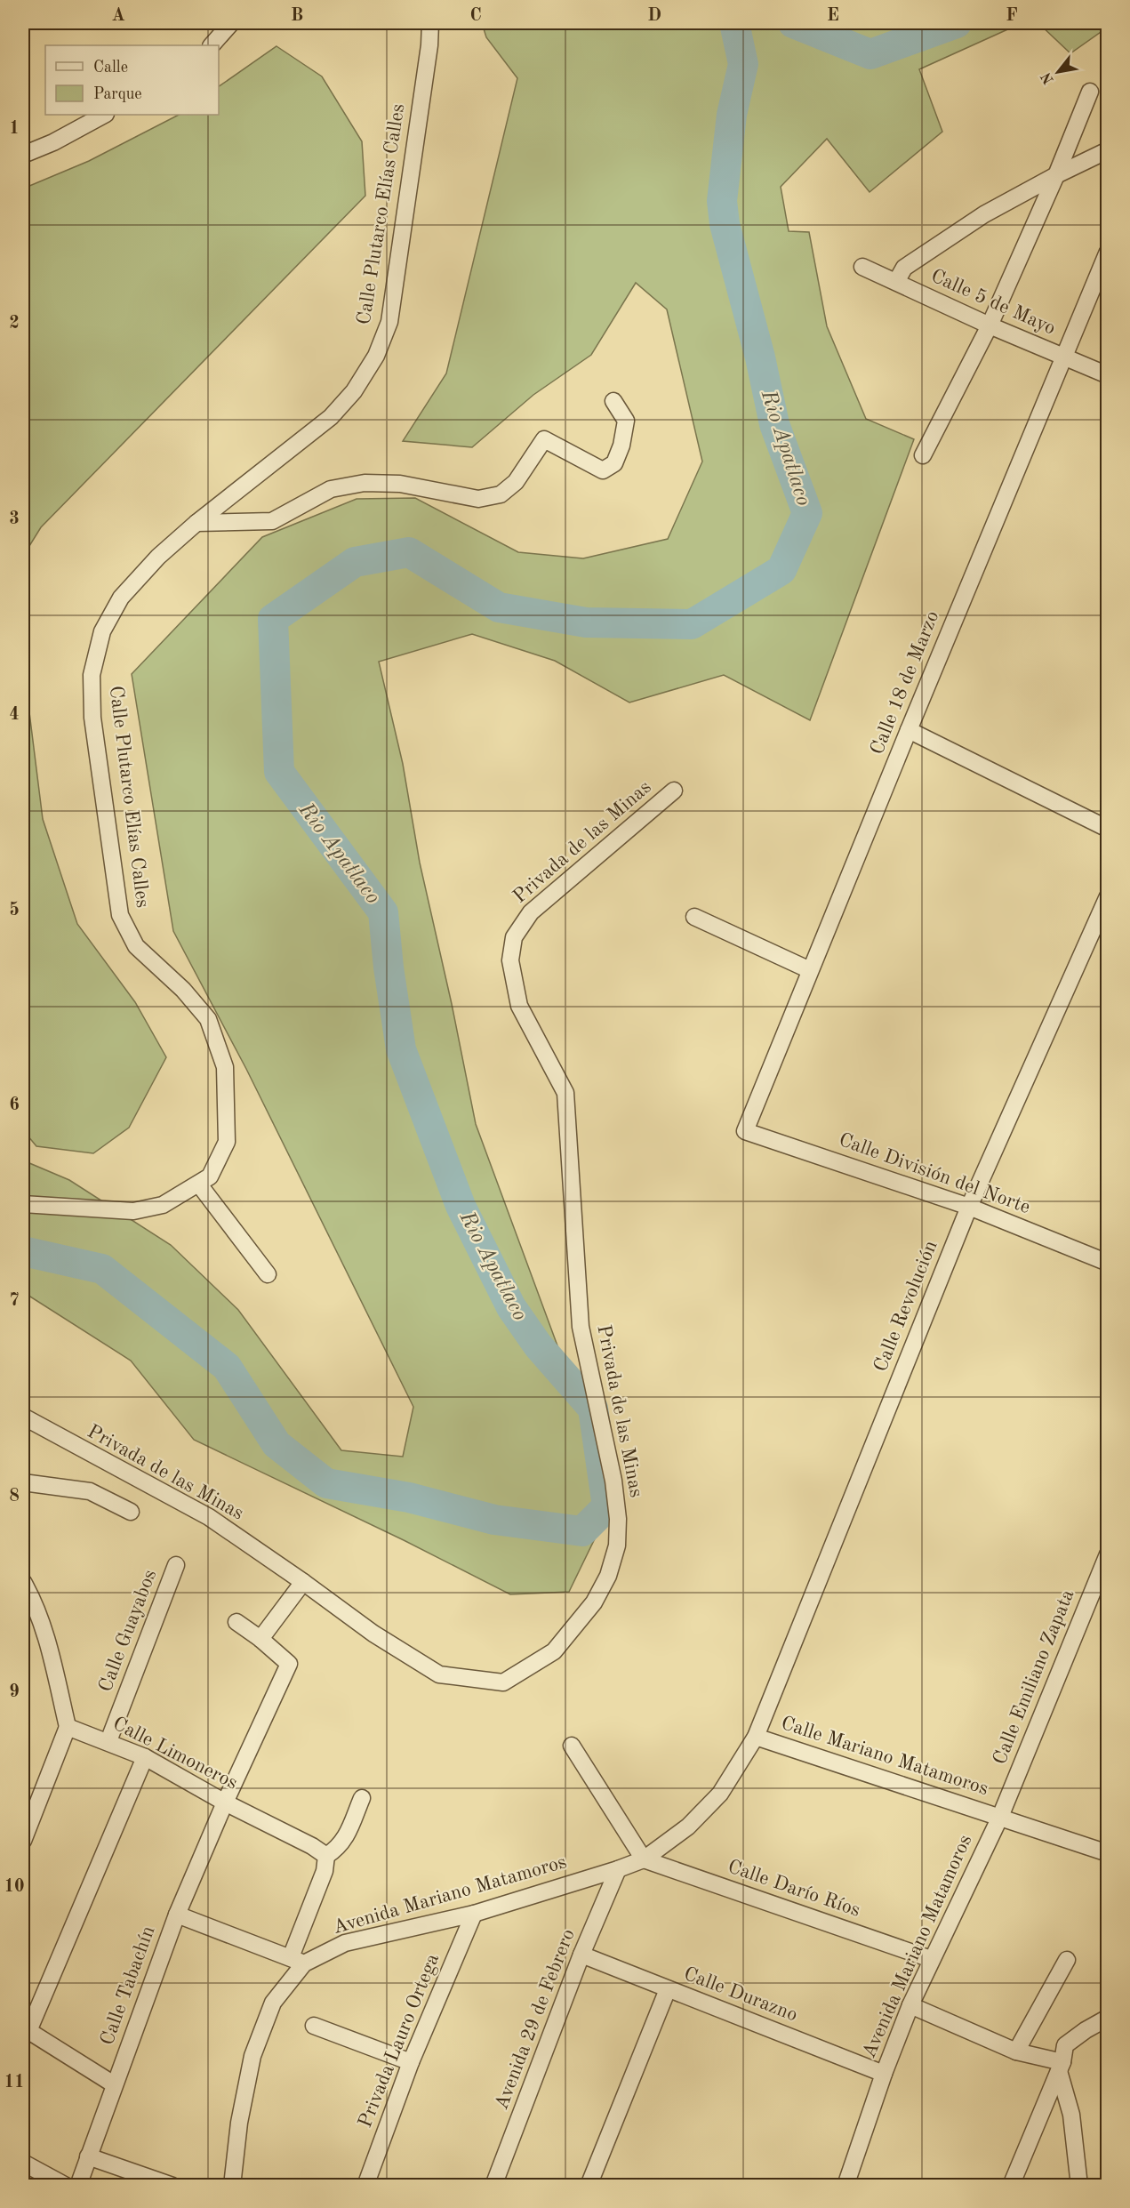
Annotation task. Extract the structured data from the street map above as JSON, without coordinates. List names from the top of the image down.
{
  "streets": {
    "street": [
      "Calle Plutarco Elías Calles",
      "Calle 5 de Mayo",
      "Calle 18 de Marzo",
      "Privada de las Minas",
      "Calle División del Norte",
      "Calle Revolución",
      "Calle Guayabos",
      "Calle Emiliano Zapata",
      "Calle Limoneros",
      "Calle Mariano Matamoros",
      "Calle Darío Ríos",
      "Avenida Mariano Matamoros",
      "Calle Tabachín",
      "Calle Durazno",
      "Avenida 29 de Febrero",
      "Privada Lauro Ortega"
    ]
  },
  "crossings": [
    ["Calle 5 de Mayo", "Calle 18 de Marzo"],
    ["Calle 18 de Marzo", "Calle División del Norte"],
    ["Calle División del Norte", "Calle Revolución"],
    ["Calle Revolución", "Calle Mariano Matamoros"],
    ["Calle Revolución", "Avenida Mariano Matamoros"],
    ["Calle Guayabos", "Calle Limoneros"],
    ["Calle Emiliano Zapata", "Calle Mariano Matamoros"],
    ["Calle Emiliano Zapata", "Avenida Mariano Matamoros"],
    ["Calle Limoneros", "Calle Tabachín"],
    ["Calle Mariano Matamoros", "Avenida Mariano Matamoros"],
    ["Calle Darío Ríos", "Avenida Mariano Matamoros"],
    ["Avenida Mariano Matamoros", "Calle Durazno"],
    ["Avenida Mariano Matamoros", "Avenida 29 de Febrero"],
    ["Avenida Mariano Matamoros", "Privada Lauro Ortega"],
    ["Calle Durazno", "Avenida 29 de Febrero"]
  ],
  "water": ["Rio Apatlaco"],
  "legend": ["Calle", "Parque"],
  "north": "bottom left",
  "grid": {
    "columns": [
      "A",
      "B",
      "C",
      "D",
      "E",
      "F"
    ],
    "rows": [
      "1",
      "2",
      "3",
      "4",
      "5",
      "6",
      "7",
      "8",
      "9",
      "10",
      "11"
    ]
  }
}
